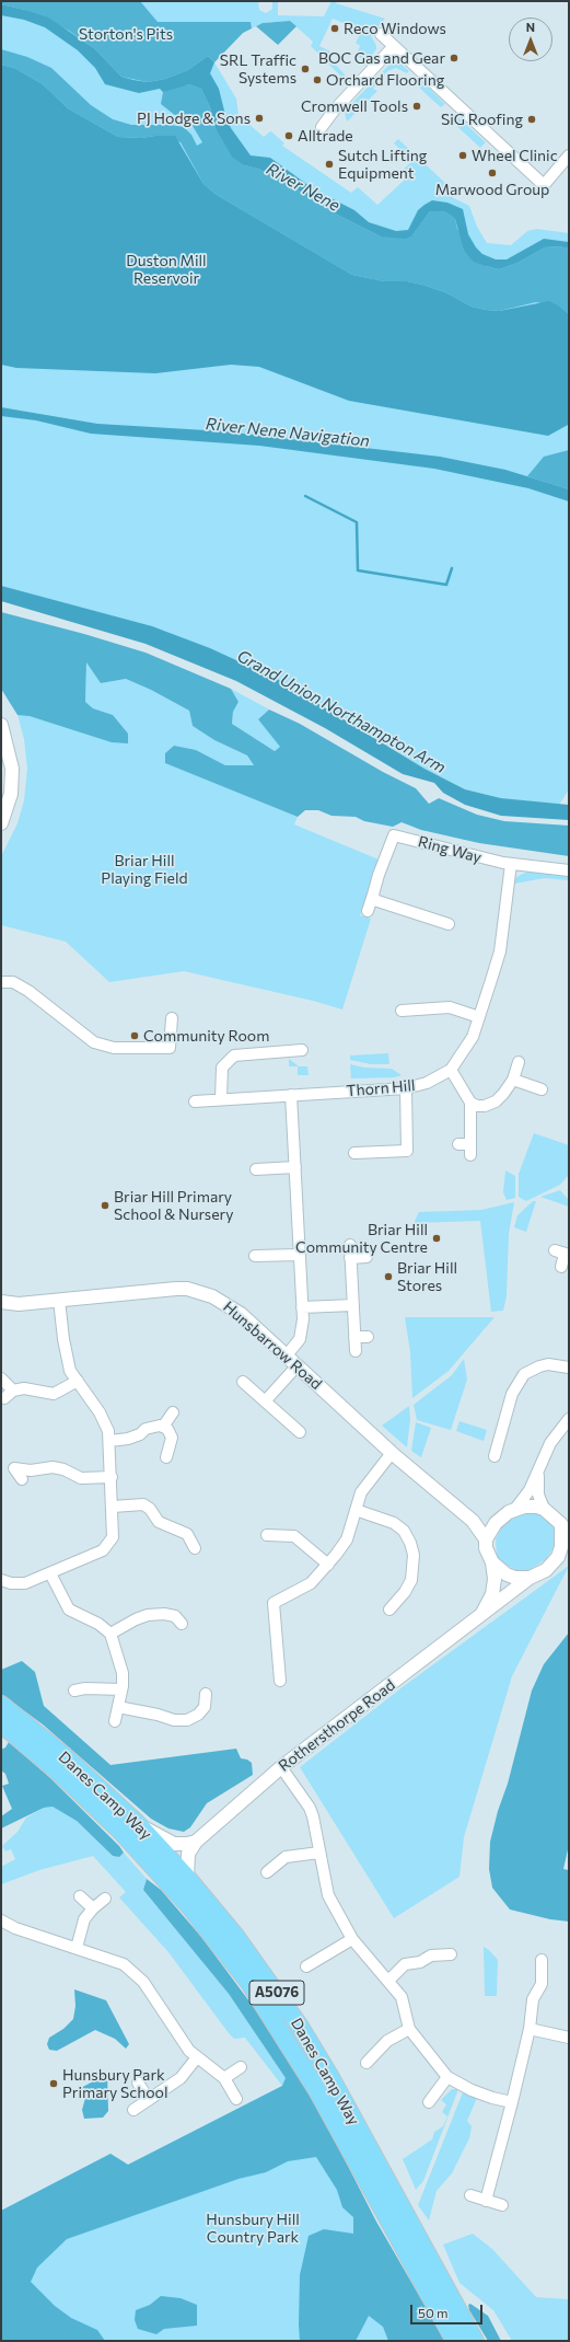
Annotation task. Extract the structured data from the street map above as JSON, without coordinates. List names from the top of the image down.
{
  "streets": {
    "highway": ["Danes Camp Way", "A5076"],
    "street": [
      "Ring Way",
      "Thorn Hill",
      "Hunsbarrow Road",
      "Rothersthorpe Road"
    ]
  },
  "crossings": [
    ["Ring Way", "Thorn Hill"],
    ["Hunsbarrow Road", "Rothersthorpe Road"],
    ["Rothersthorpe Road", "Danes Camp Way"]
  ],
  "water": ["River Nene", "River Nene Navigation", "Grand Union Northampton Arm"],
  "parks": [
    "Storton's Pits",
    "Duston Mill Reservoir",
    "Briar Hill Playing Field",
    "Hunsbury Hill Country Park"
  ],
  "places": [
    "Reco Windows",
    "BOC Gas and Gear",
    "SRL Traffic Systems",
    "Orchard Flooring",
    "Cromwell Tools",
    "PJ Hodge & Sons",
    "SiG Roofing",
    "Alltrade",
    "Wheel Clinic",
    "Sutch Lifting Equipment",
    "Marwood Group",
    "Community Room",
    "Briar Hill Primary School & Nursery",
    "Briar Hill Community Centre",
    "Briar Hill Stores",
    "Hunsbury Park Primary School"
  ],
  "scale_bar": "50 m",
  "north": "top"
}
